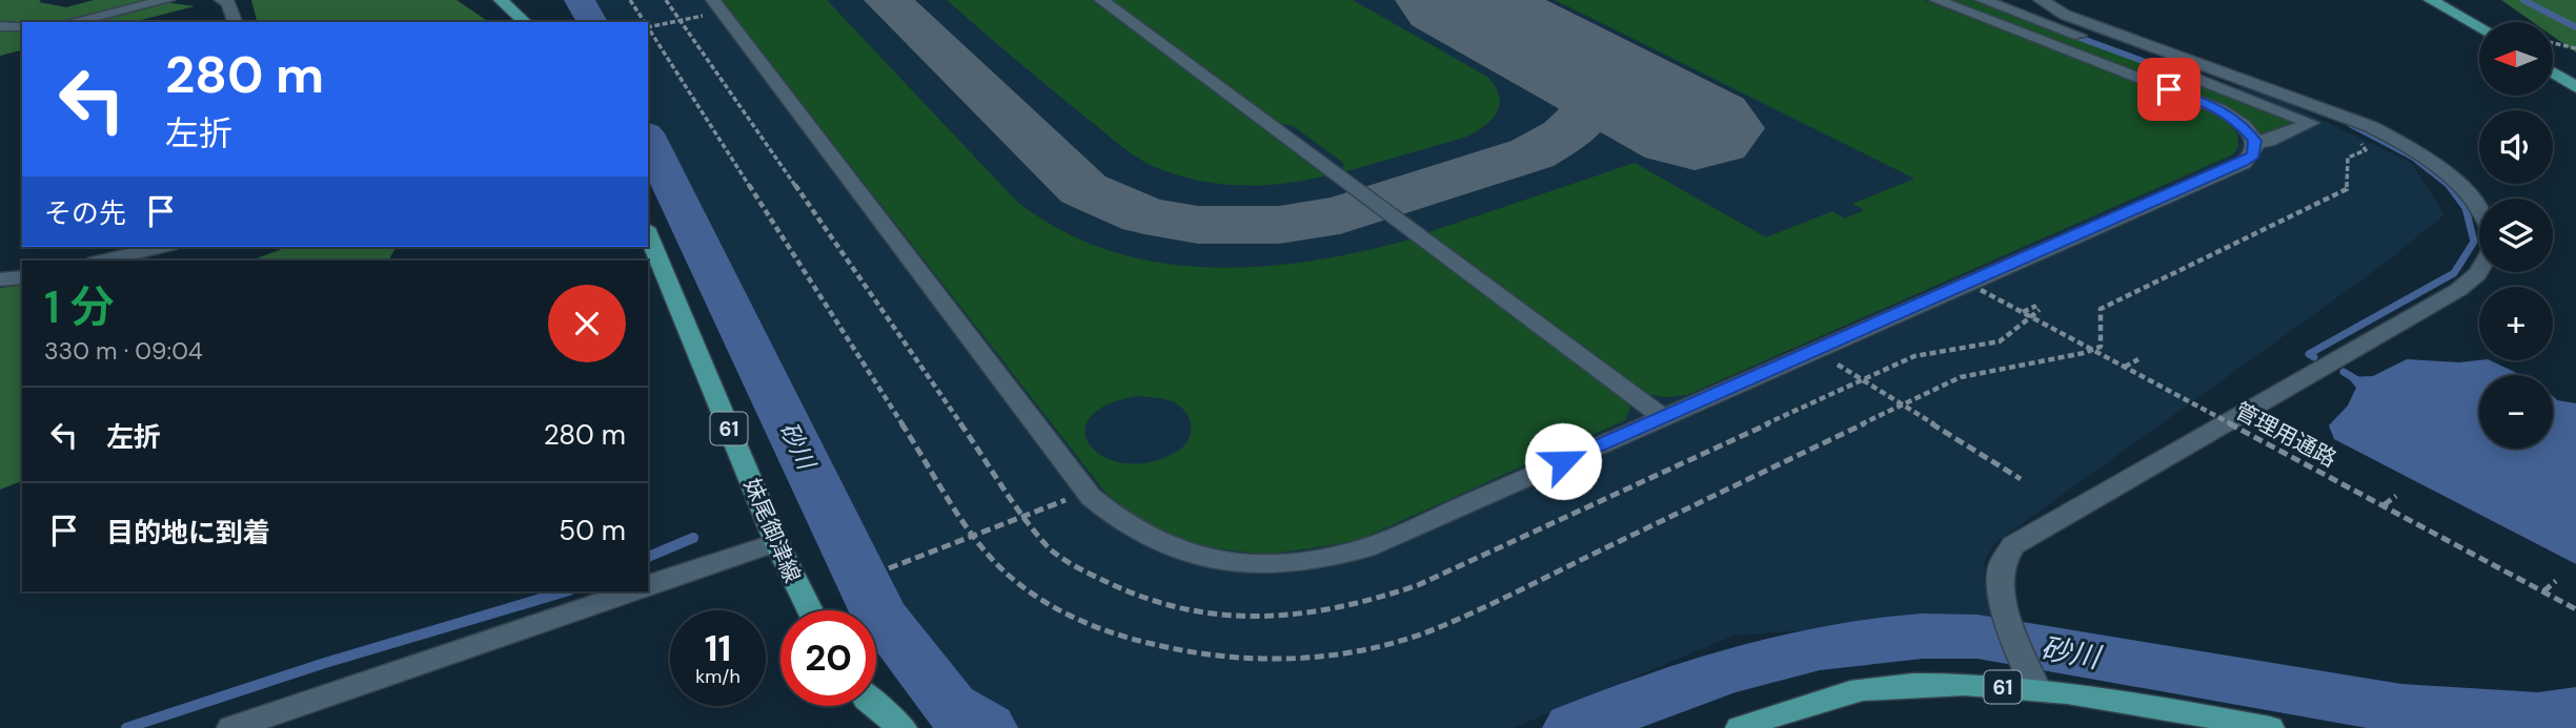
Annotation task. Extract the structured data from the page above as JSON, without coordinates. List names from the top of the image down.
{
  "streets": {
    "main road": ["61", "妹尾御津線"],
    "path": ["管理用通路"]
  },
  "water": ["砂川"],
  "north": "left",
  "page": {
    "map_buttons": ["+", "−"],
    "turn": ["280 m", "左折"],
    "then": "その先",
    "heading": ["1 分", "330 m · 09:04"],
    "list": [
      {
        "name": "左折",
        "value": "280 m"
      },
      {
        "name": "目的地に到着",
        "value": "50 m"
      }
    ],
    "speed": "11 km/h",
    "limit": "20"
  }
}
